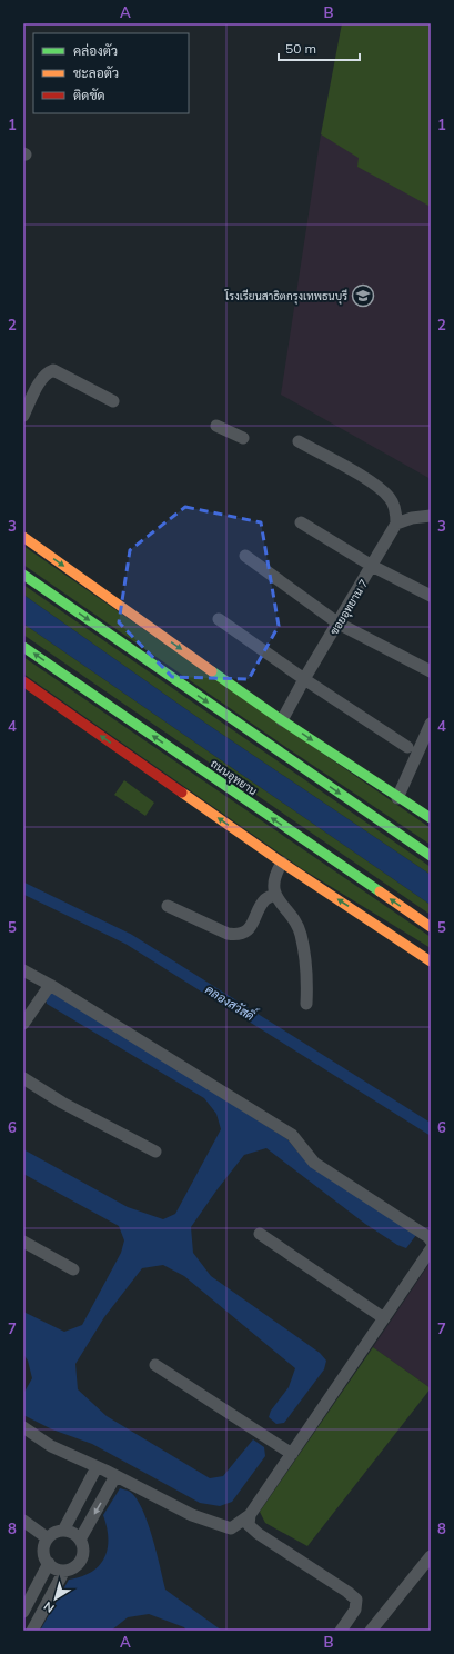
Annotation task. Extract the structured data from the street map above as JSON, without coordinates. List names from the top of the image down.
{
  "streets": {
    "street": ["ซอยอุทยาน 7", "ถนนอุทยาน"]
  },
  "water": ["คลองสวัสดิ์"],
  "places": {
    "school or university": ["โรงเรียนสาธิตกรุงเทพธนบุรี"]
  },
  "legend": ["คล่องตัว", "ชะลอตัว", "ติดขัด"],
  "scale_bar": "50 m",
  "north": "bottom left",
  "grid": {
    "columns": ["A", "B"],
    "rows": [
      "1",
      "2",
      "3",
      "4",
      "5",
      "6",
      "7",
      "8"
    ]
  }
}
